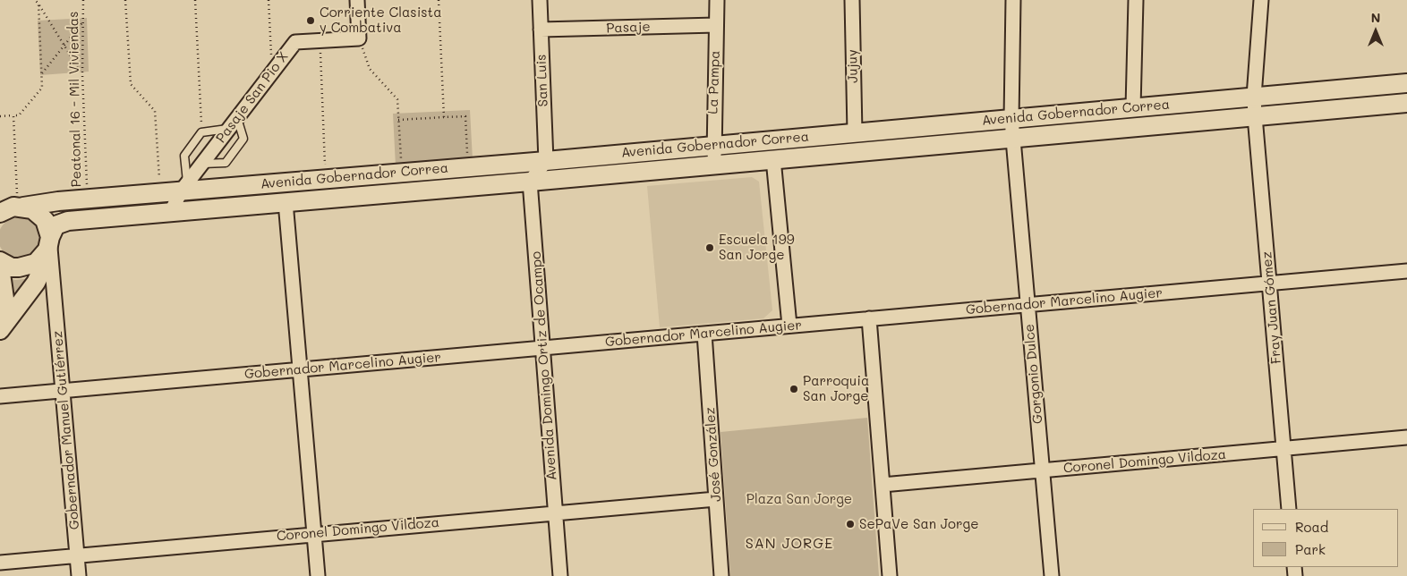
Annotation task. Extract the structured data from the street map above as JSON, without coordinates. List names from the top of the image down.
{
  "streets": {
    "main road": ["Avenida Gobernador Correa"],
    "street": [
      "Pasaje",
      "Jujuy",
      "San Luis",
      "La Pampa",
      "Pasaje San Pio X",
      "Gobernador Marcelino Augier",
      "Fray Juan Gómez",
      "Avenida Domingo Ortiz de Ocampo",
      "Gorgonio Dulce",
      "Gobernador Manuel Gutiérrez",
      "José González",
      "Coronel Domingo Vildoza"
    ],
    "path": ["Peatonal 16 - Mil Viviendas"]
  },
  "crossings": [
    ["Pasaje", "San Luis"],
    ["Pasaje", "La Pampa"],
    ["Jujuy", "Avenida Gobernador Correa"],
    ["San Luis", "Avenida Gobernador Correa"],
    ["La Pampa", "Avenida Gobernador Correa"],
    ["Pasaje San Pio X", "Avenida Gobernador Correa"],
    ["Peatonal 16 - Mil Viviendas", "Avenida Gobernador Correa"],
    ["Avenida Gobernador Correa", "Fray Juan Gómez"],
    ["Avenida Gobernador Correa", "Avenida Domingo Ortiz de Ocampo"],
    ["Avenida Gobernador Correa", "Gorgonio Dulce"],
    ["Gobernador Marcelino Augier", "Fray Juan Gómez"],
    ["Gobernador Marcelino Augier", "Avenida Domingo Ortiz de Ocampo"],
    ["Gobernador Marcelino Augier", "Gorgonio Dulce"],
    ["Gobernador Marcelino Augier", "Gobernador Manuel Gutiérrez"],
    ["Gobernador Marcelino Augier", "José González"],
    ["Fray Juan Gómez", "Coronel Domingo Vildoza"],
    ["Avenida Domingo Ortiz de Ocampo", "Coronel Domingo Vildoza"],
    ["Gorgonio Dulce", "Coronel Domingo Vildoza"],
    ["Gobernador Manuel Gutiérrez", "Coronel Domingo Vildoza"],
    ["José González", "Coronel Domingo Vildoza"]
  ],
  "districts": ["SAN JORGE"],
  "parks": ["Plaza San Jorge"],
  "places": [
    "Corriente Clasista y Combativa",
    "Escuela 199 San Jorge",
    "Parroquia San Jorge",
    "SePaVe San Jorge"
  ],
  "legend": ["Road", "Park"],
  "north": "top"
}
